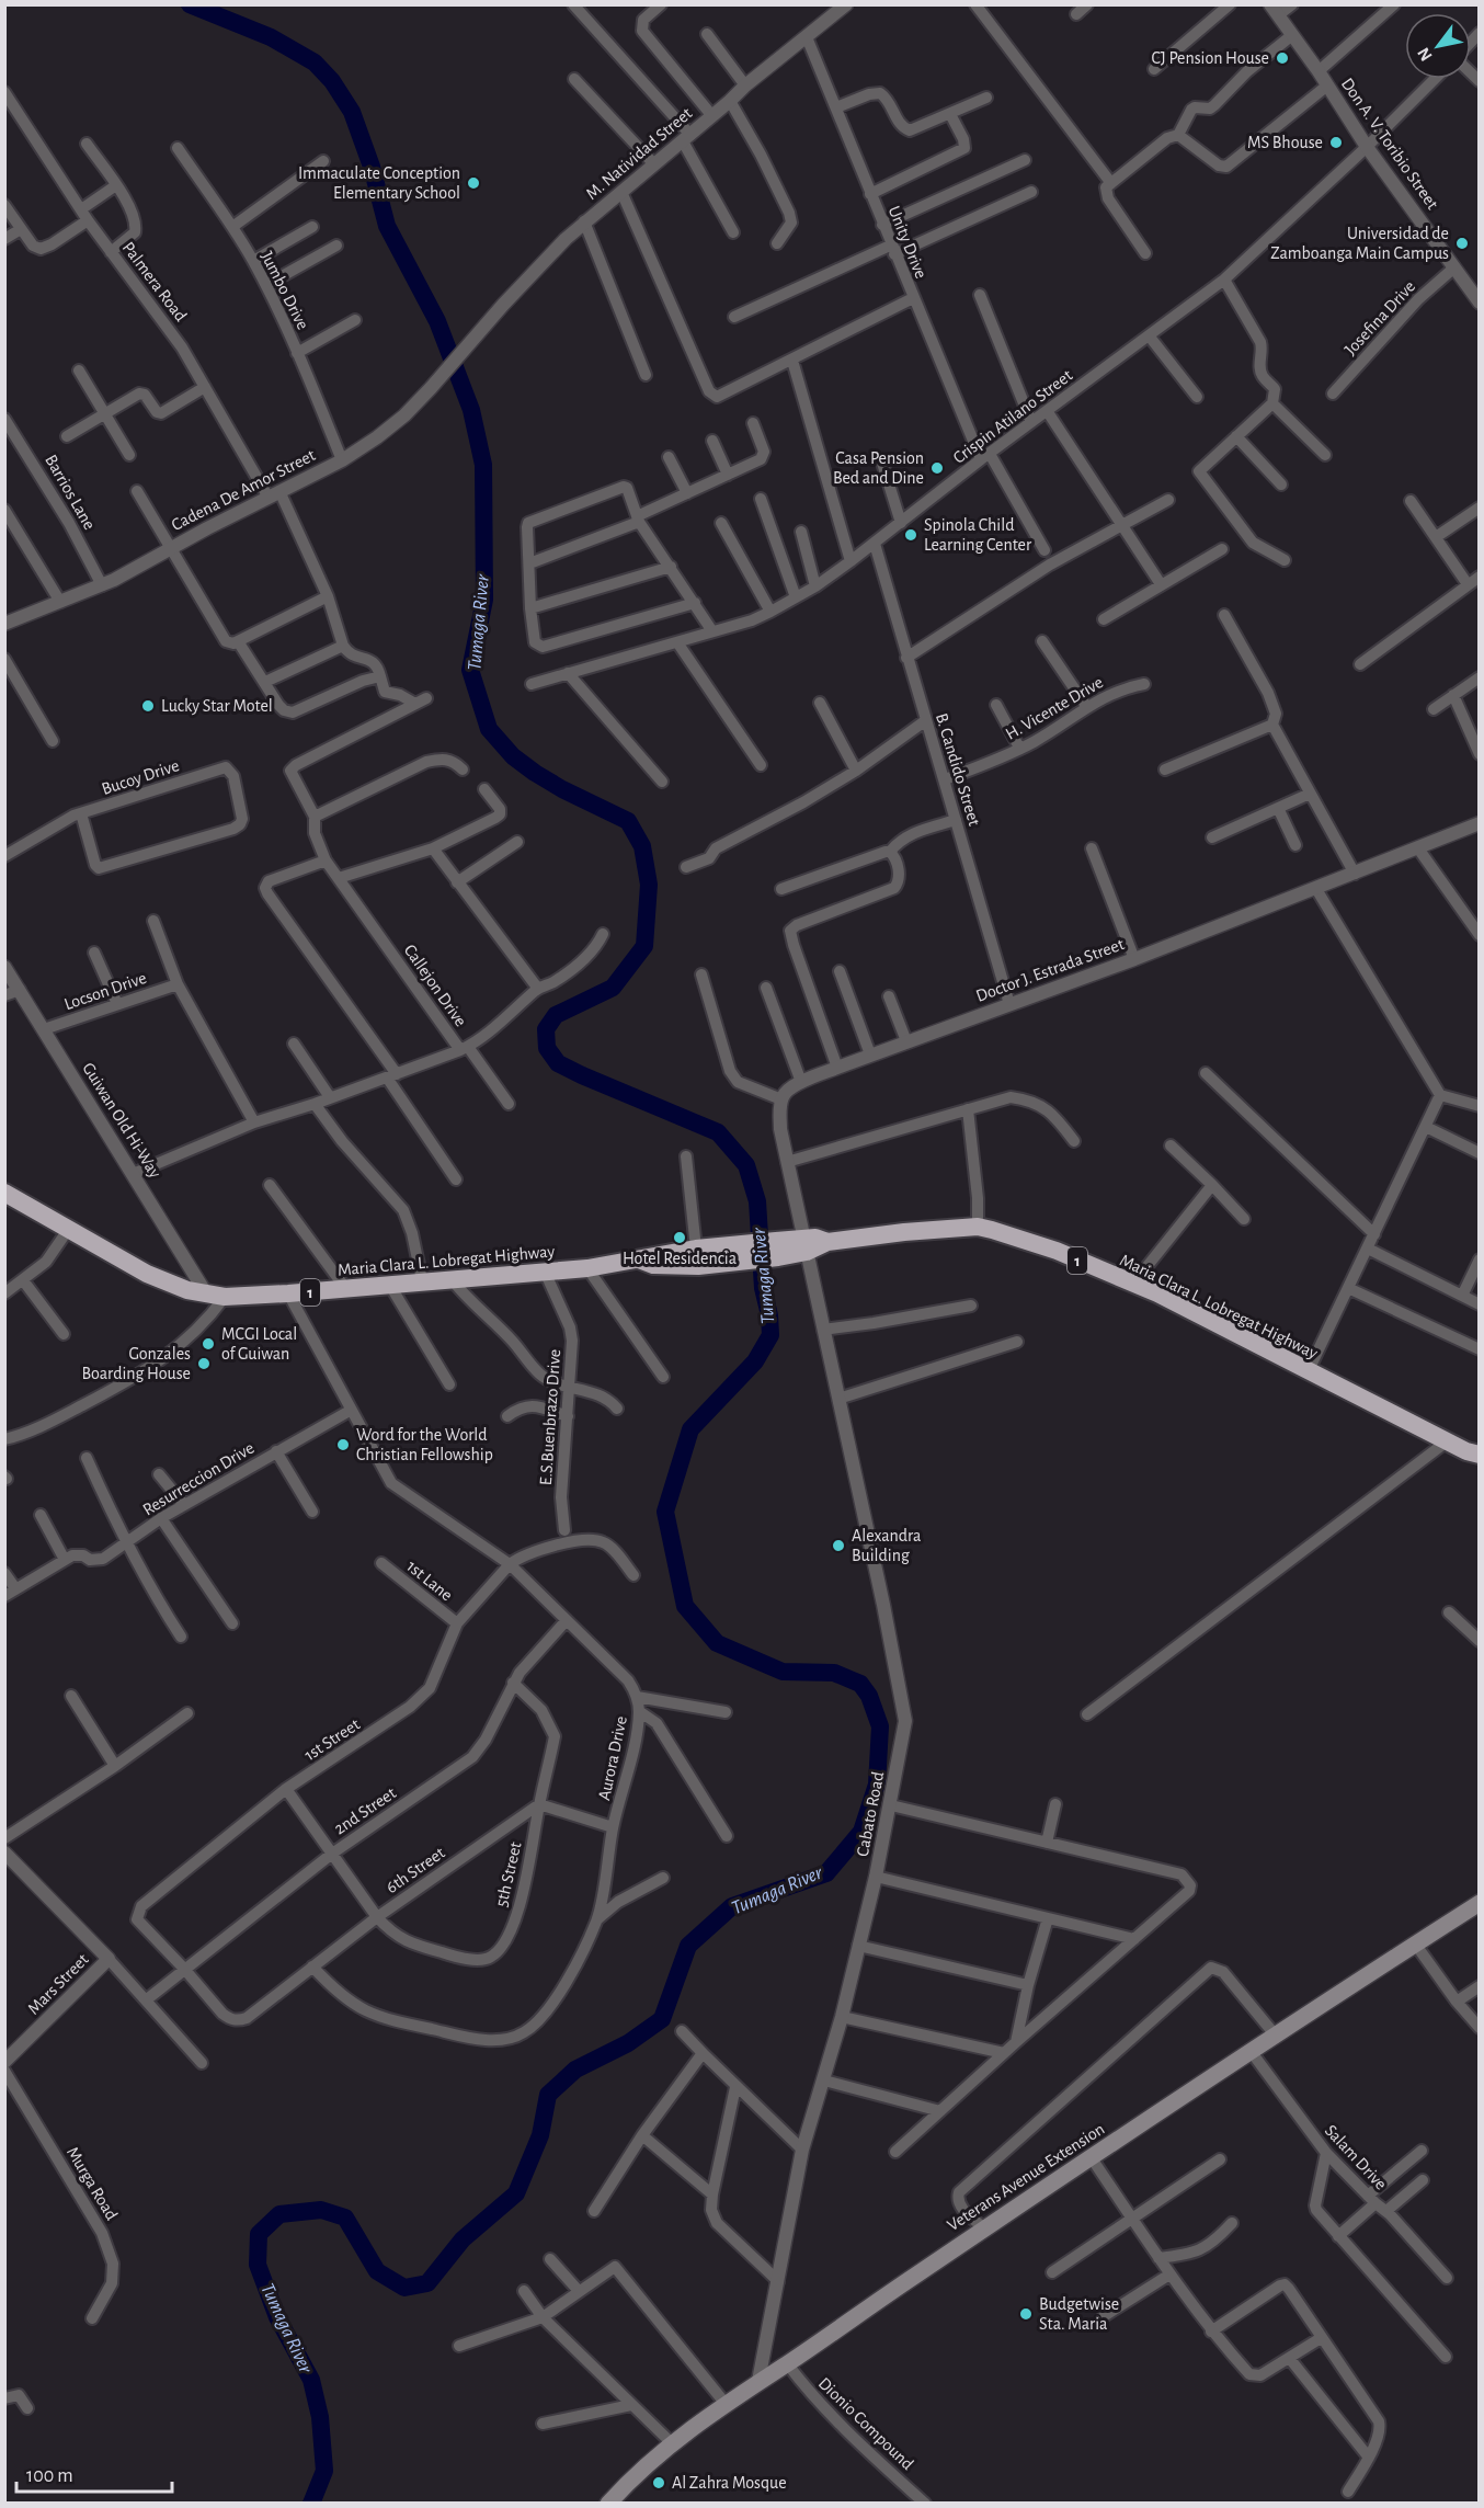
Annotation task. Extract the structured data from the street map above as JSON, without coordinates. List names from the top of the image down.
{
  "streets": {
    "highway": ["Maria Clara L. Lobregat Highway", "1"],
    "main road": ["Veterans Avenue Extension"],
    "street": [
      "Don A. V. Toribio Street",
      "M. Natividad Street",
      "Unity Drive",
      "Palmera Road",
      "Jumbo Drive",
      "Josefina Drive",
      "Crispin Atilano Street",
      "Cadena De Amor Street",
      "Barrios Lane",
      "H. Vicente Drive",
      "B. Candido Street",
      "Bucoy Drive",
      "Doctor J. Estrada Street",
      "Callejon Drive",
      "Locson Drive",
      "Guiwan Old Hi-Way",
      "E.S.Buenbrazo Drive",
      "Resurreccion Drive",
      "1st Lane",
      "1st Street",
      "Aurora Drive",
      "2nd Street",
      "Cabato Road",
      "6th Street",
      "5th Street",
      "Mars Street",
      "Salam Drive",
      "Murga Road",
      "Dionio Compound"
    ]
  },
  "crossings": [
    ["Don A. V. Toribio Street", "Josefina Drive"],
    ["Don A. V. Toribio Street", "Crispin Atilano Street"],
    ["M. Natividad Street", "Unity Drive"],
    ["M. Natividad Street", "Cadena De Amor Street"],
    ["Unity Drive", "Crispin Atilano Street"],
    ["Palmera Road", "Cadena De Amor Street"],
    ["Jumbo Drive", "Cadena De Amor Street"],
    ["Crispin Atilano Street", "B. Candido Street"],
    ["Cadena De Amor Street", "Barrios Lane"],
    ["H. Vicente Drive", "B. Candido Street"],
    ["B. Candido Street", "Doctor J. Estrada Street"],
    ["Callejon Drive", "Guiwan Old Hi-Way"],
    ["Locson Drive", "Guiwan Old Hi-Way"],
    ["Guiwan Old Hi-Way", "Maria Clara L. Lobregat Highway"],
    ["Maria Clara L. Lobregat Highway", "E.S.Buenbrazo Drive"],
    ["Maria Clara L. Lobregat Highway", "Aurora Drive"],
    ["Maria Clara L. Lobregat Highway", "Cabato Road"],
    ["Resurreccion Drive", "Aurora Drive"],
    ["1st Lane", "1st Street"],
    ["1st Street", "Aurora Drive"],
    ["1st Street", "2nd Street"],
    ["1st Street", "6th Street"],
    ["Aurora Drive", "2nd Street"],
    ["Aurora Drive", "6th Street"],
    ["2nd Street", "6th Street"],
    ["2nd Street", "5th Street"],
    ["Cabato Road", "Veterans Avenue Extension"],
    ["6th Street", "5th Street"],
    ["Salam Drive", "Veterans Avenue Extension"],
    ["Veterans Avenue Extension", "Dionio Compound"]
  ],
  "water": ["Tumaga River"],
  "places": [
    "CJ Pension House",
    "MS Bhouse",
    "Immaculate Conception Elementary School",
    "Universidad de Zamboanga Main Campus",
    "Casa Pension Bed and Dine",
    "Spinola Child Learning Center",
    "Lucky Star Motel",
    "Hotel Residencia",
    "MCGI Local of Guiwan",
    "Gonzales Boarding House",
    "Word for the World Christian Fellowship",
    "Alexandra Building",
    "Budgetwise Sta. Maria",
    "Al Zahra Mosque"
  ],
  "scale_bar": "100 m",
  "north": "bottom left"
}
